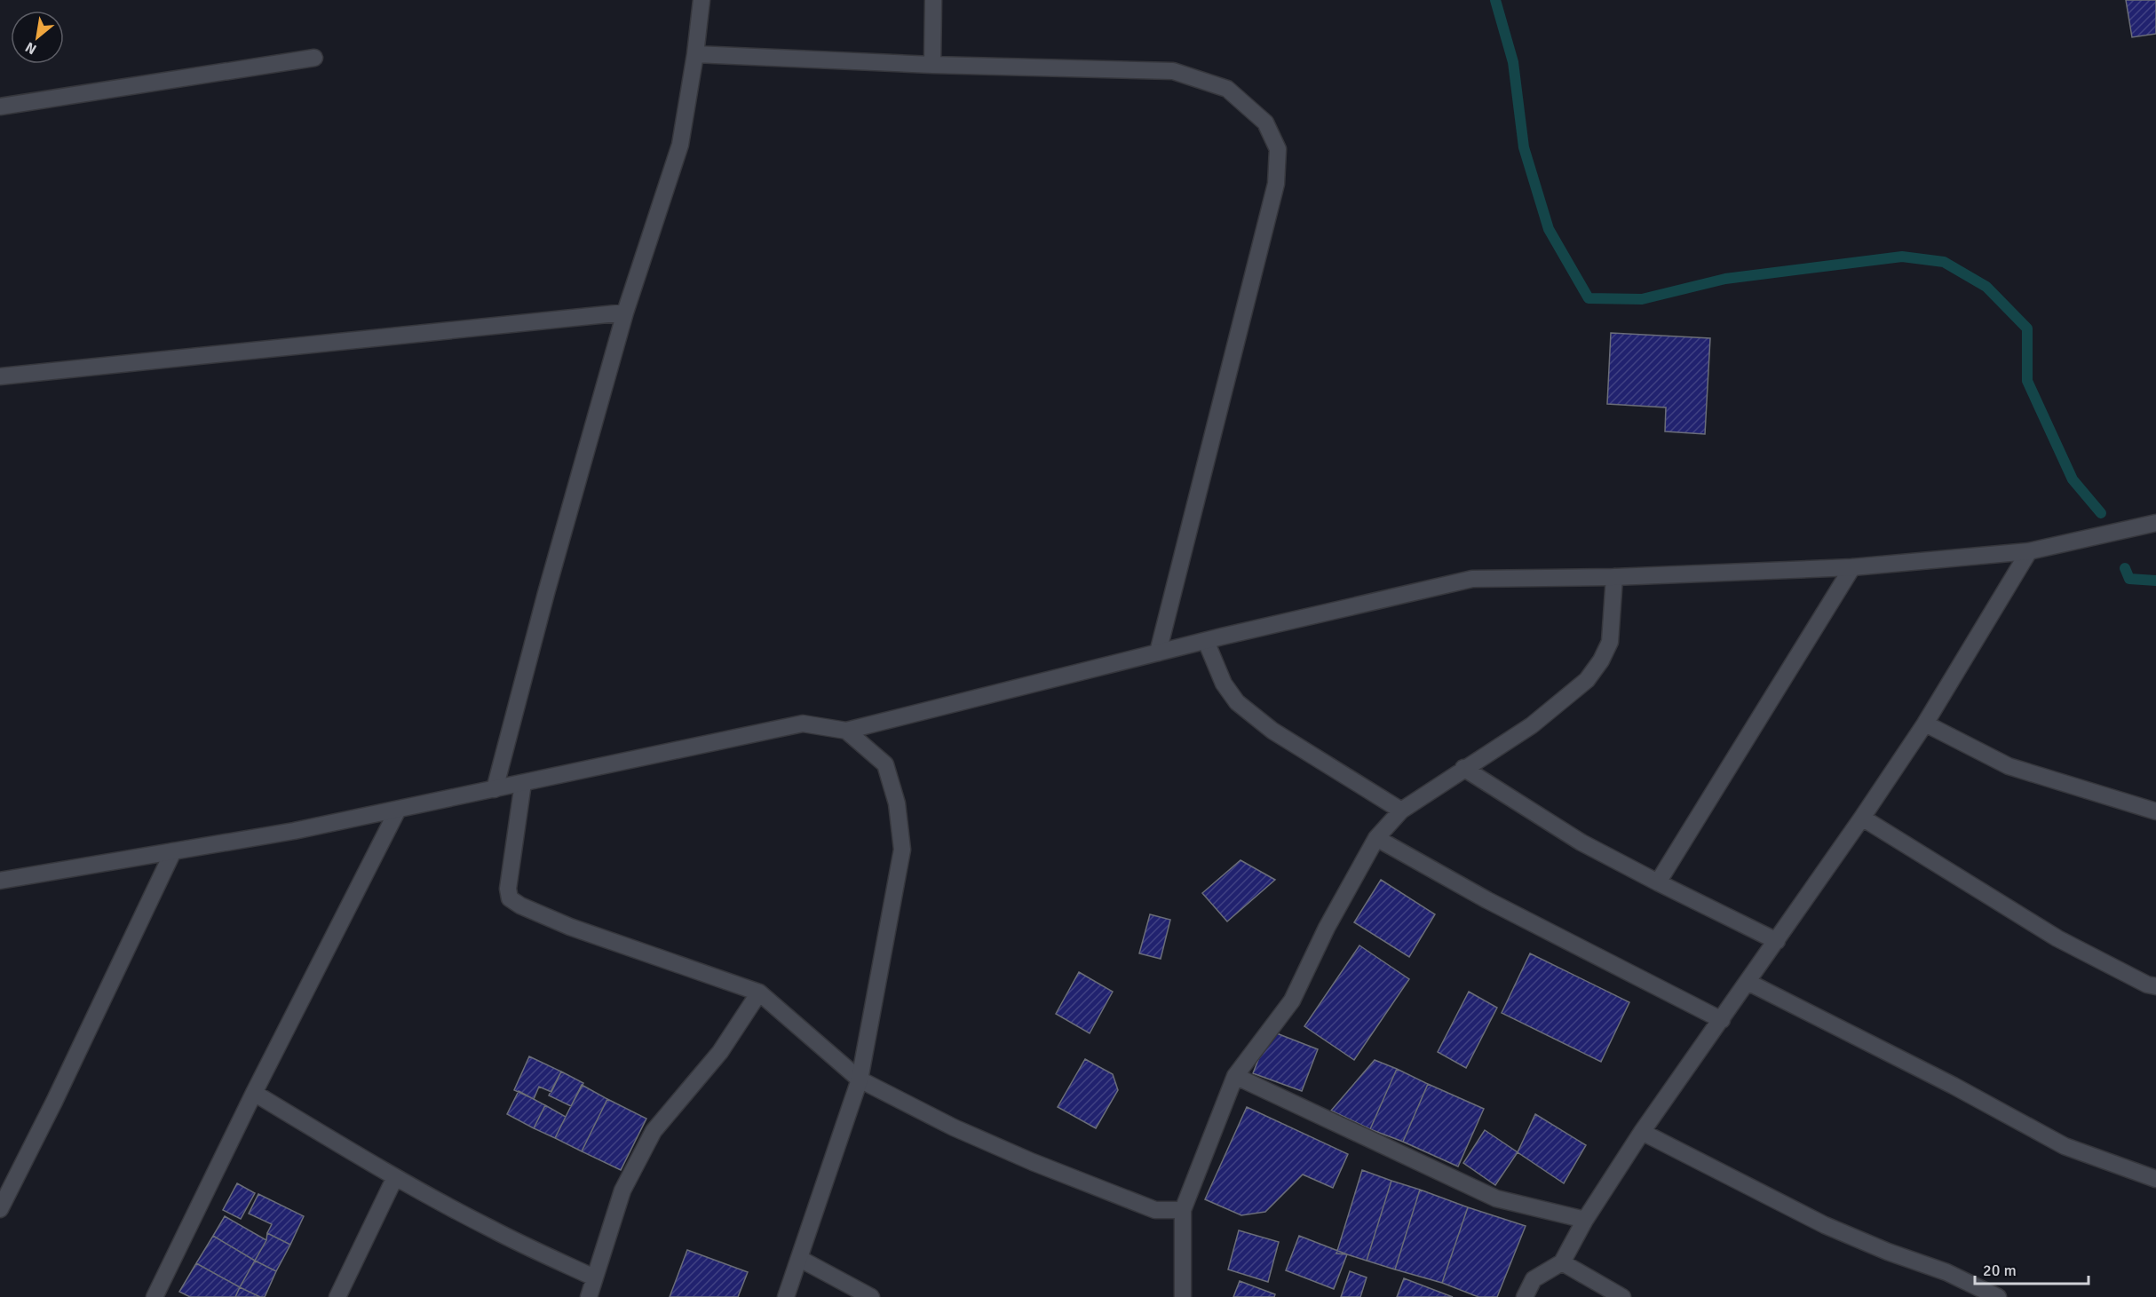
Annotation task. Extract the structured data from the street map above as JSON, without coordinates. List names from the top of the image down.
{
  "scale_bar": "20 m",
  "north": "bottom left"
}
